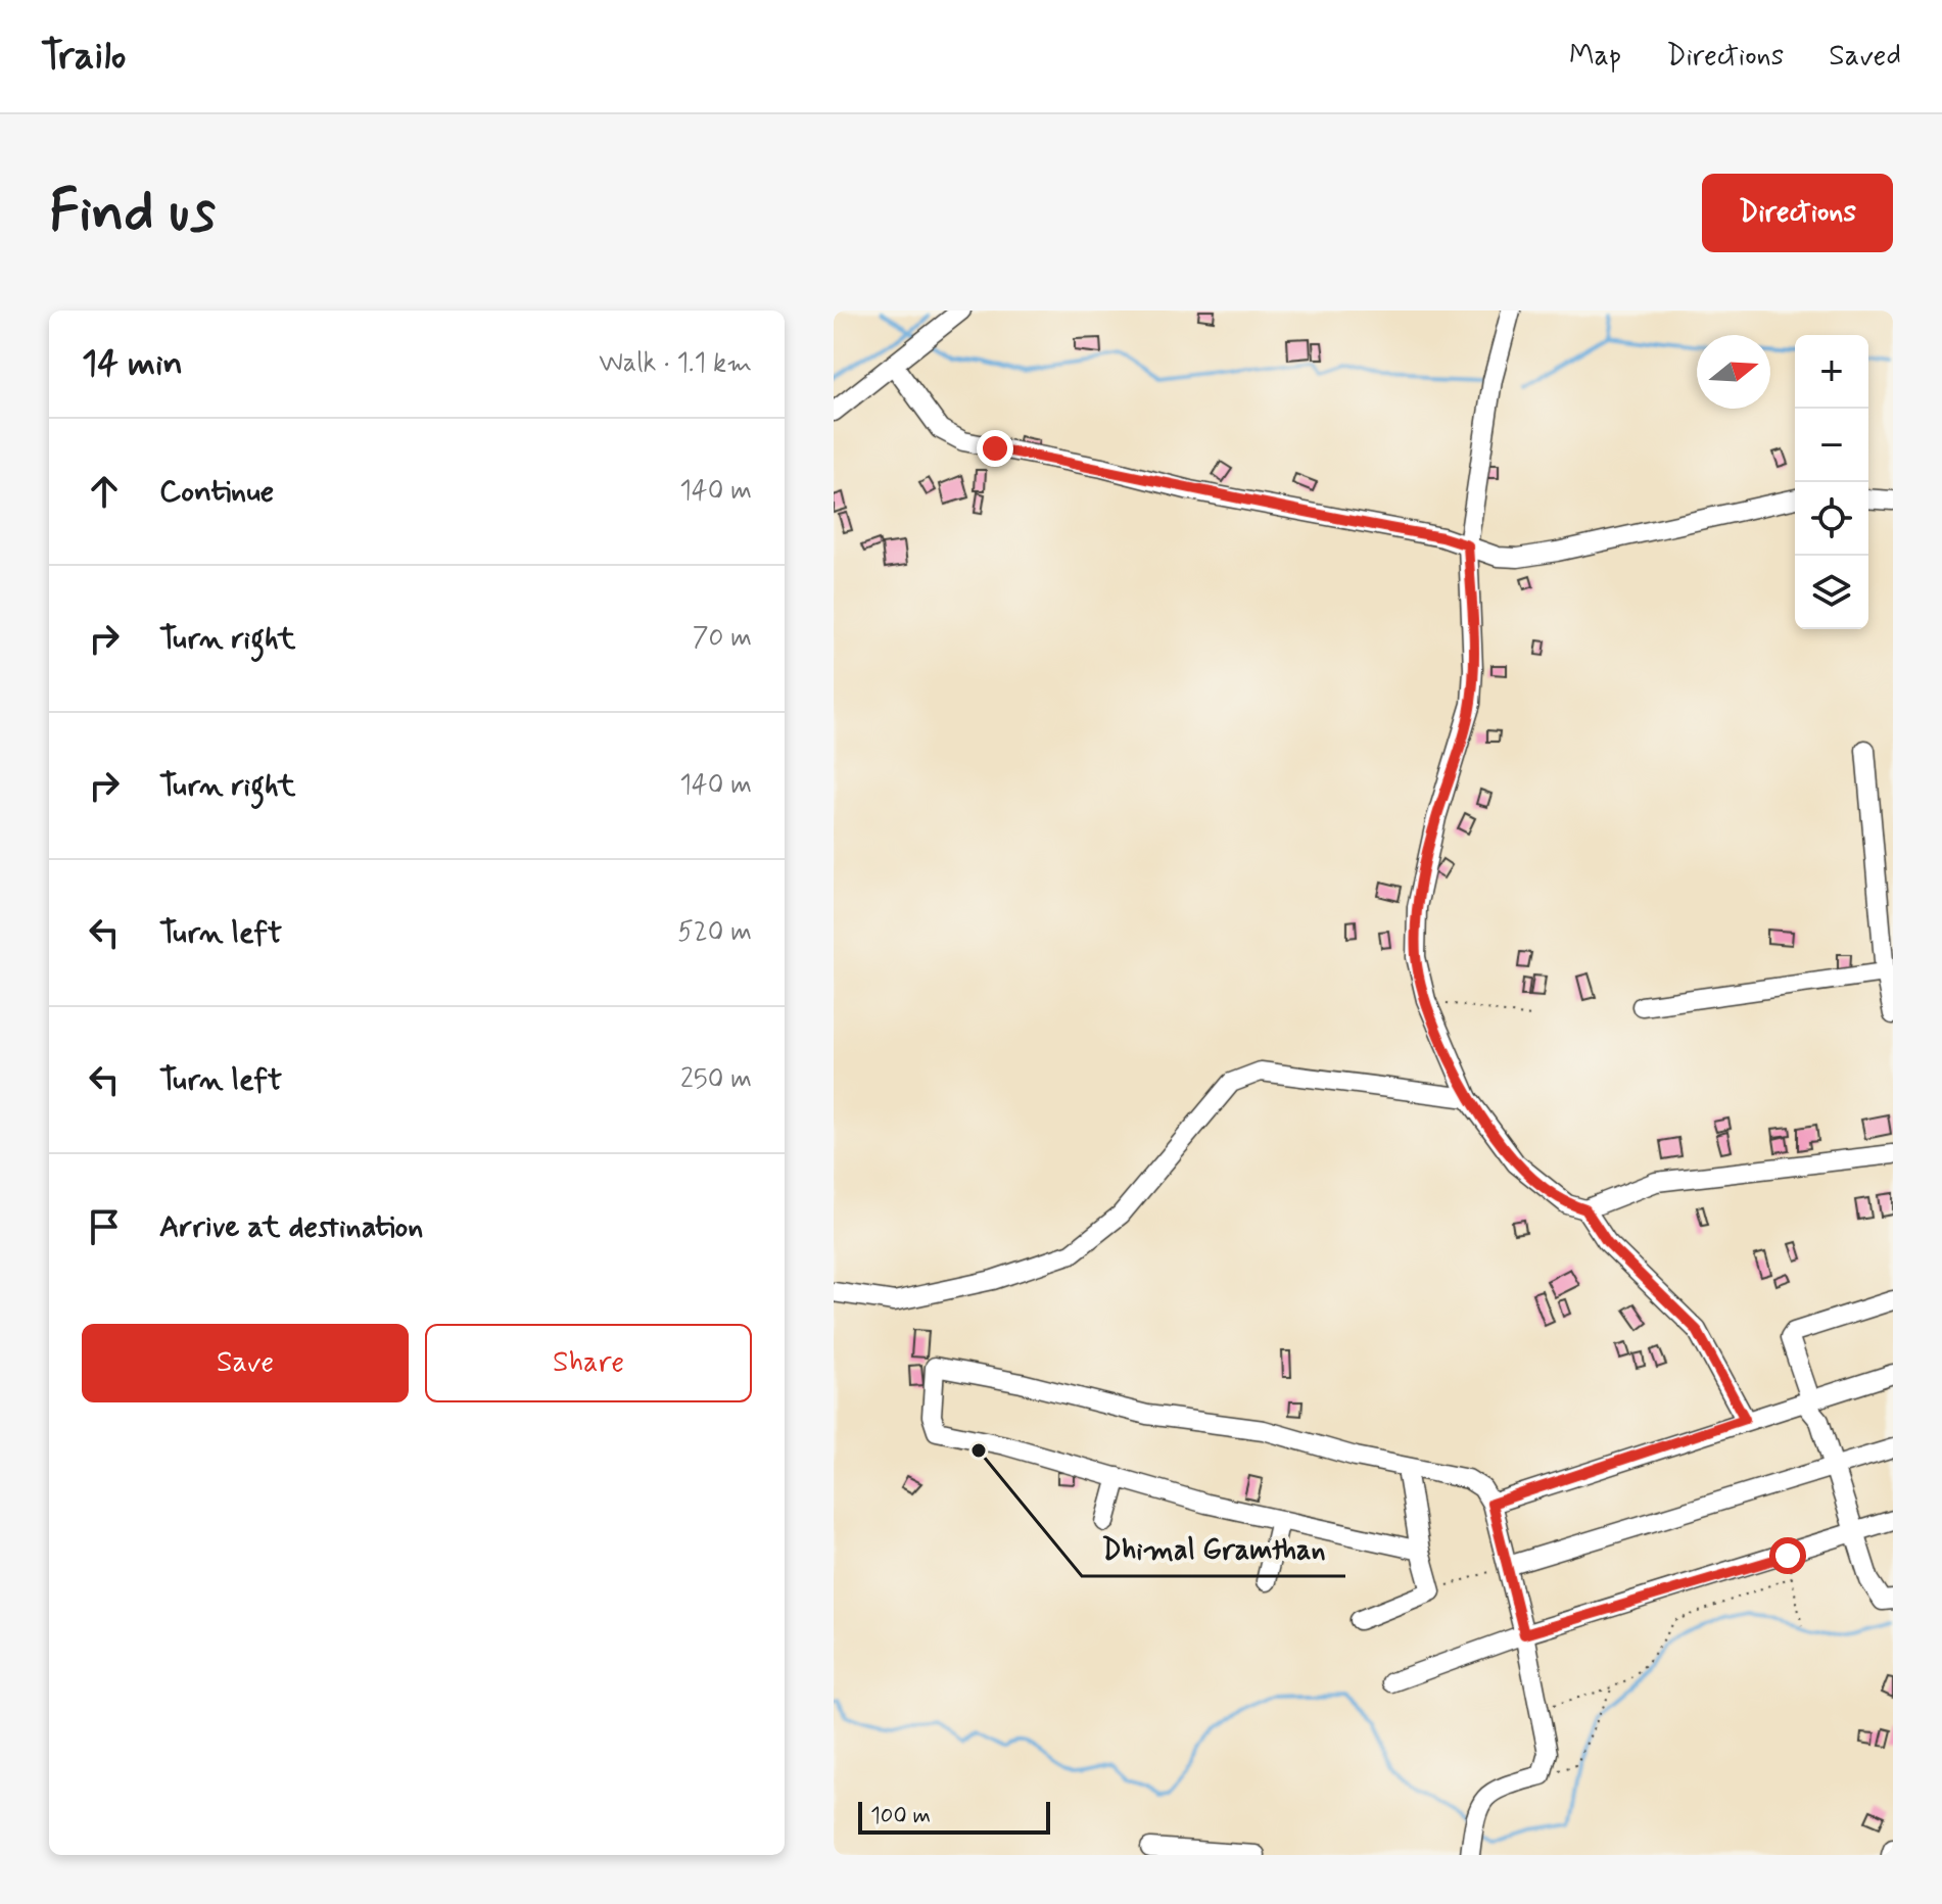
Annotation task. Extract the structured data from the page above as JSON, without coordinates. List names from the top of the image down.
{
  "places": ["Dhimal Gramthan"],
  "scale_bar": "100 m",
  "north": "right",
  "page": {
    "header": "Trailo",
    "nav": ["Map", "Directions", "Saved"],
    "buttons": [
      "Directions",
      ["Save", "Share"]
    ],
    "title": "Find us",
    "heading": ["14 min", "Walk · 1.1 km"],
    "map_buttons": ["+", "−"],
    "list": [
      ["Continue", "140 m"],
      ["Turn right", "70 m"],
      ["Turn right", "140 m"],
      ["Turn left", "520 m"],
      ["Turn left", "250 m"],
      "Arrive at destination"
    ],
    "scale": "100 m"
  }
}
